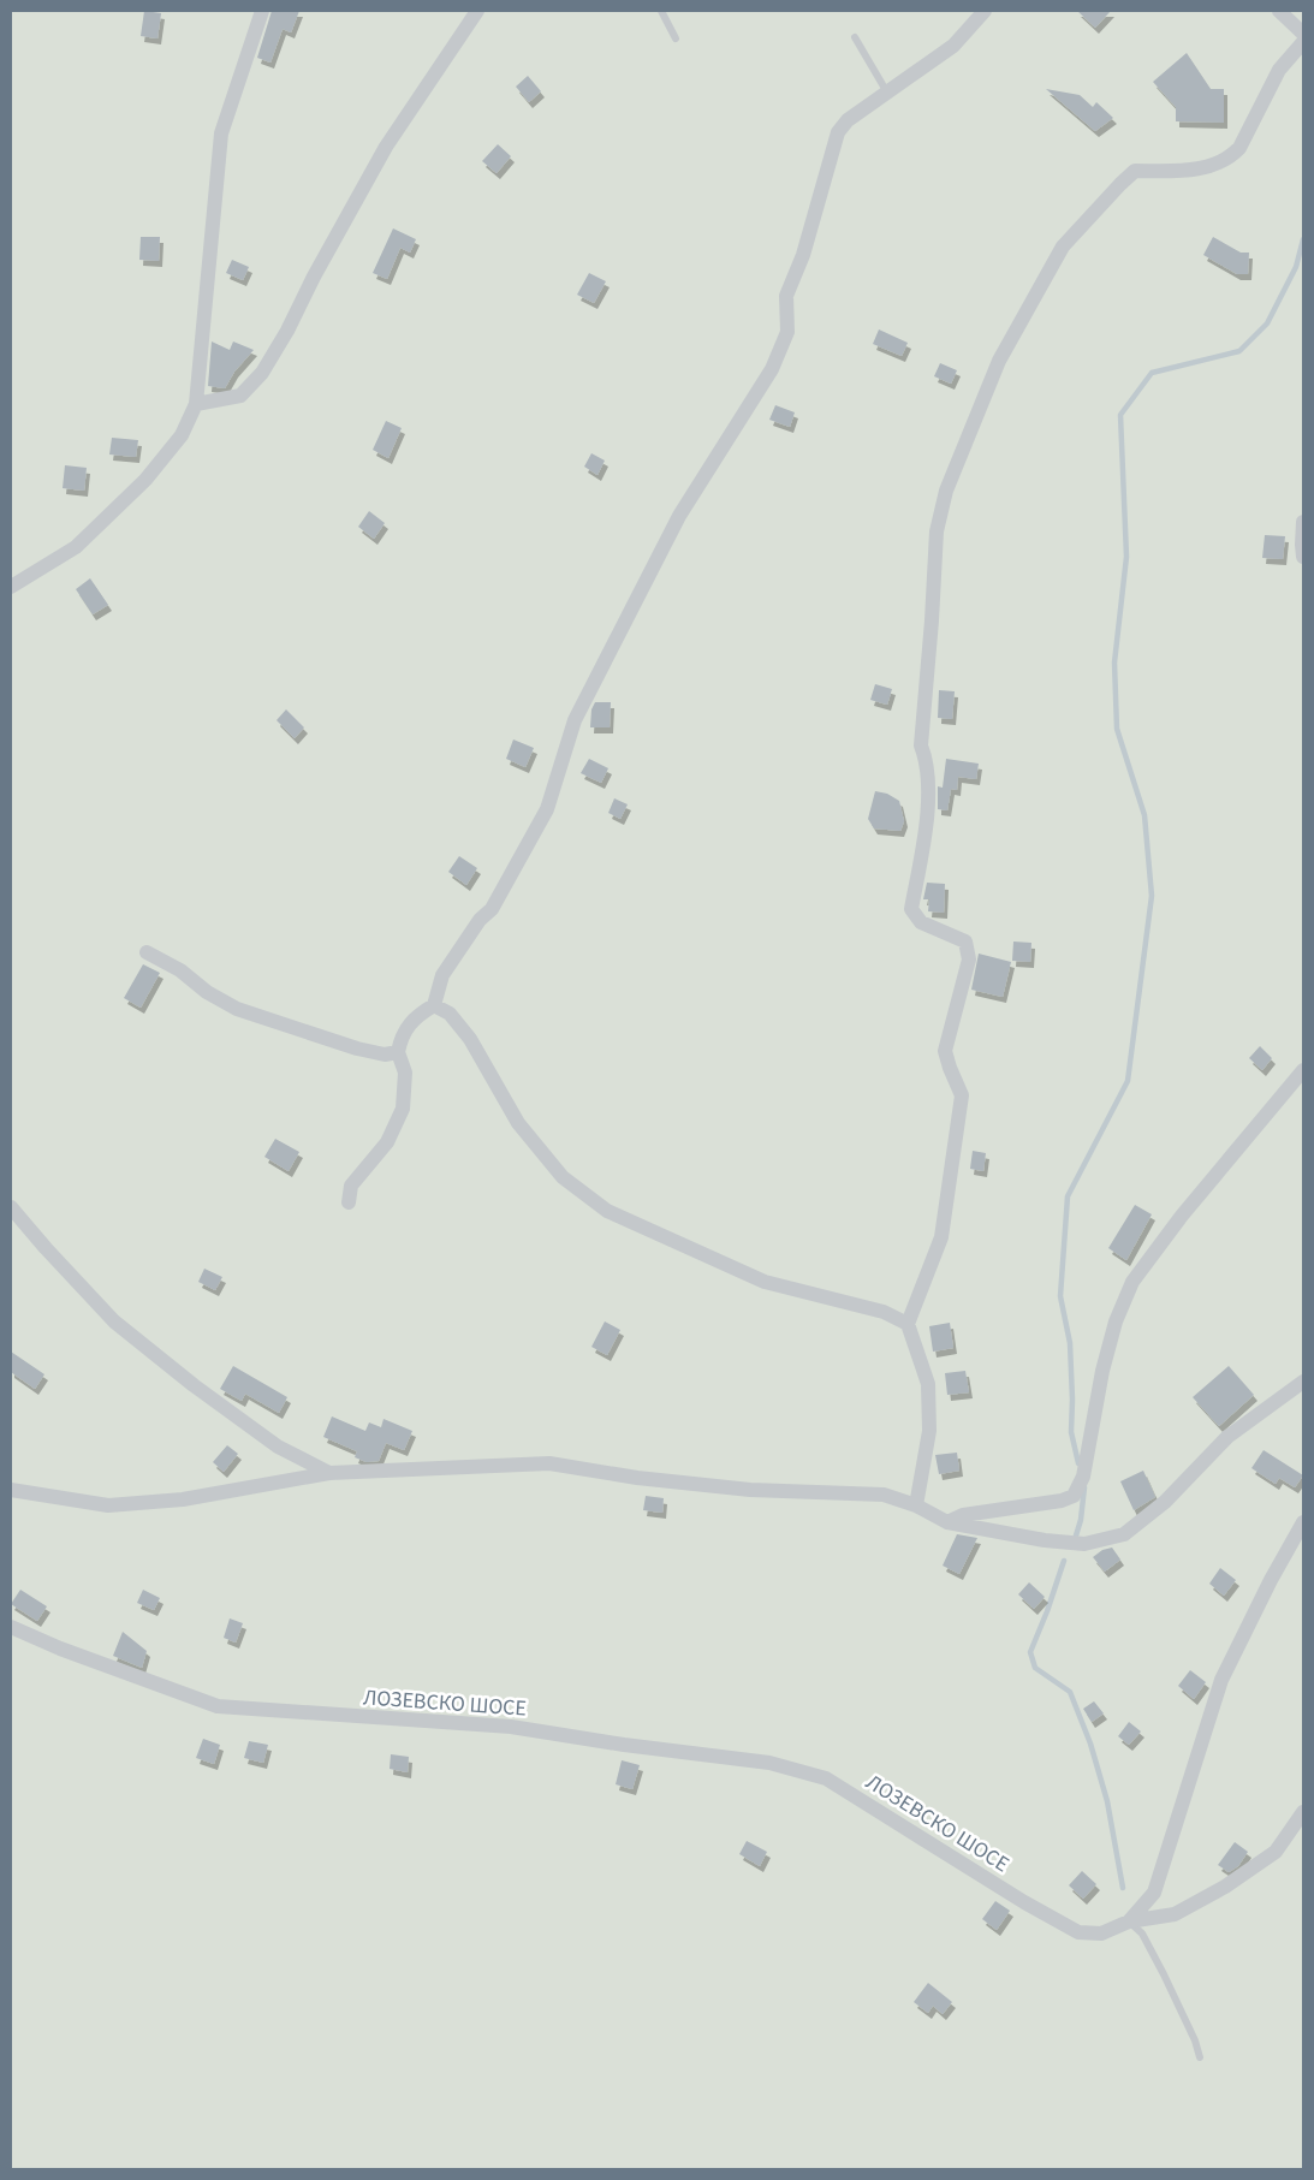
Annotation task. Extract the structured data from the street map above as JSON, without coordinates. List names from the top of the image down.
{
  "streets": {
    "street": ["ЛОЗЕВСКО ШОСЕ"]
  }
}
